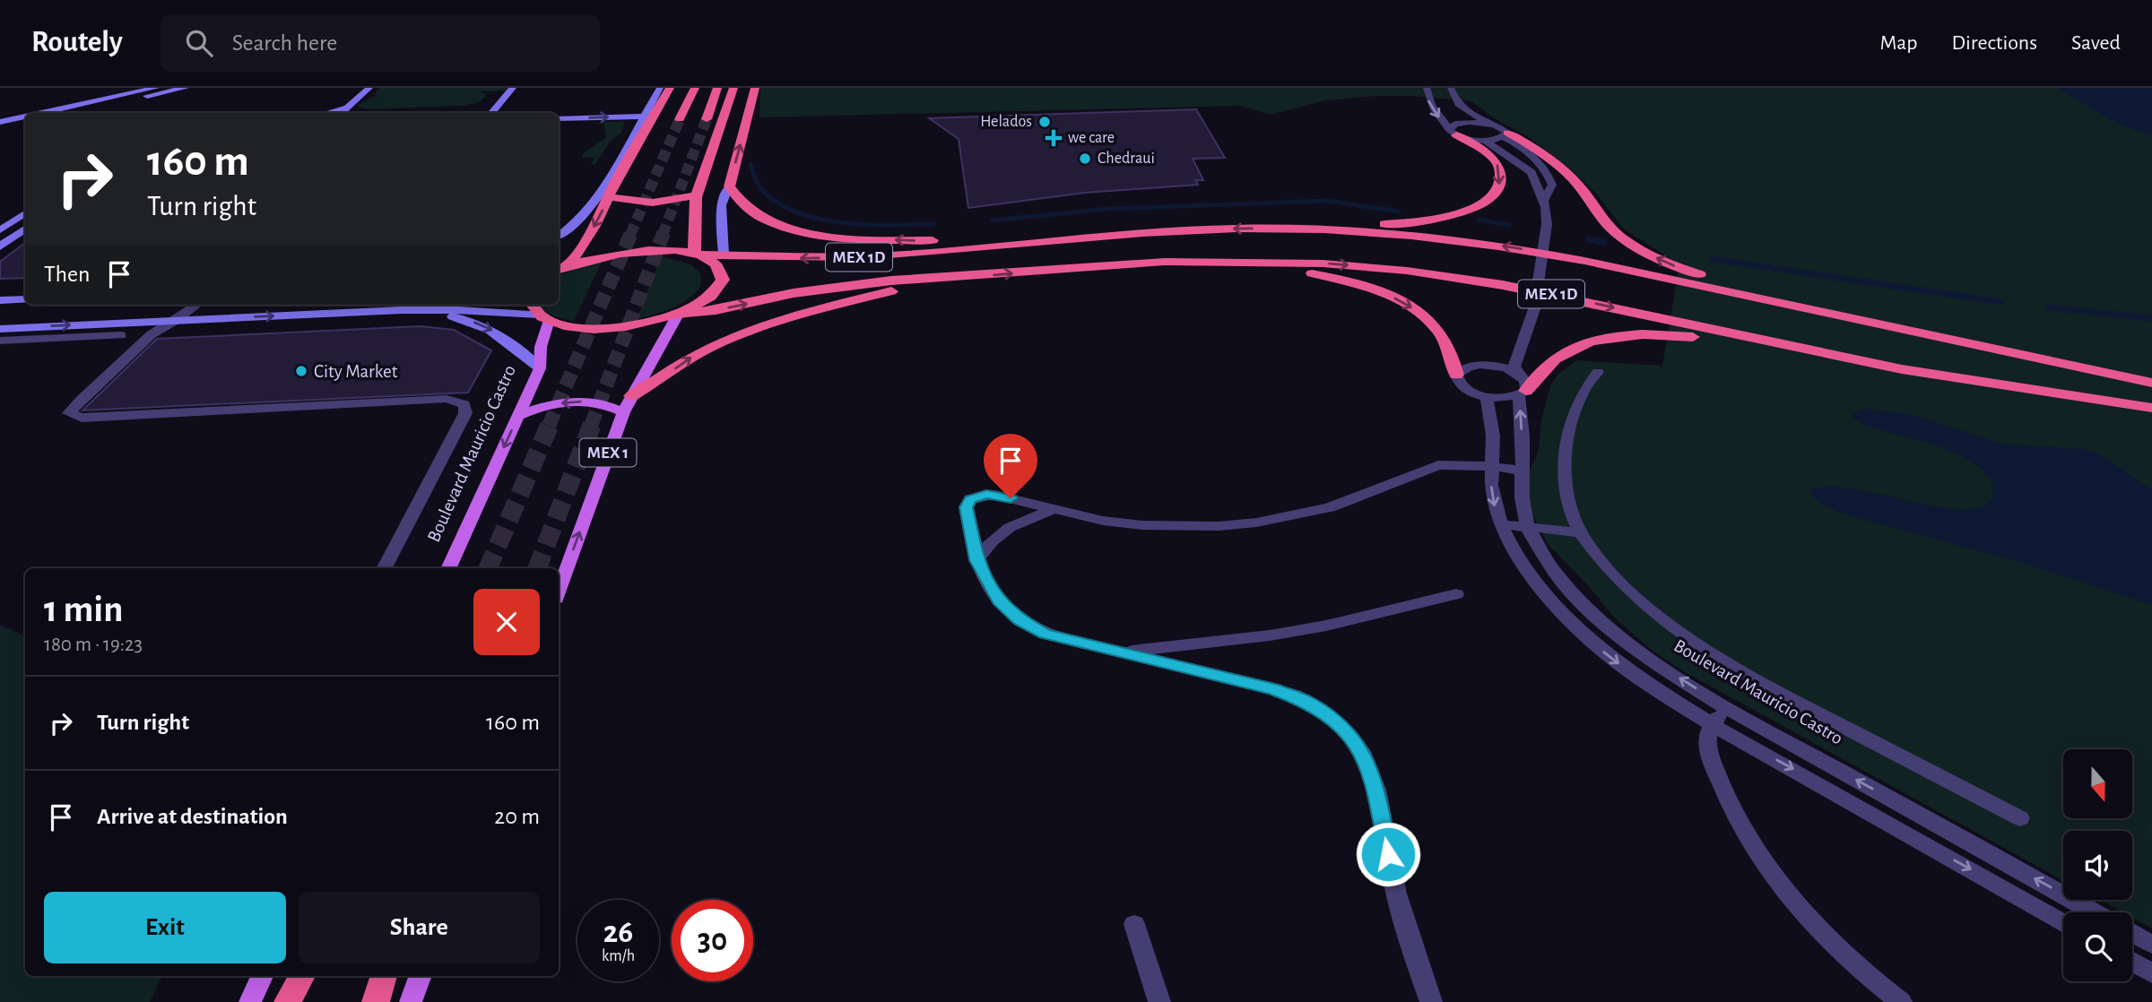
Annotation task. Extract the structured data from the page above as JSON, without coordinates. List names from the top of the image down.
{
  "streets": {
    "highway": ["MEX 1D"],
    "main road": ["MEX 1", "Boulevard Mauricio Castro"]
  },
  "crossings": [
    ["MEX 1D", "MEX 1"]
  ],
  "places": {
    "other": ["Helados", "Chedraui", "City Market"],
    "health": ["we care"]
  },
  "north": "bottom",
  "page": {
    "header": "Routely",
    "search": "Search here",
    "nav": ["Map", "Directions", "Saved"],
    "turn": ["160 m", "Turn right"],
    "then": "Then",
    "heading": ["1 min", "180 m · 19:23"],
    "list": [
      {
        "name": "Turn right",
        "value": "160 m"
      },
      {
        "name": "Arrive at destination",
        "value": "20 m"
      }
    ],
    "buttons": ["Exit", "Share"],
    "speed": "26 km/h",
    "limit": "30"
  }
}
